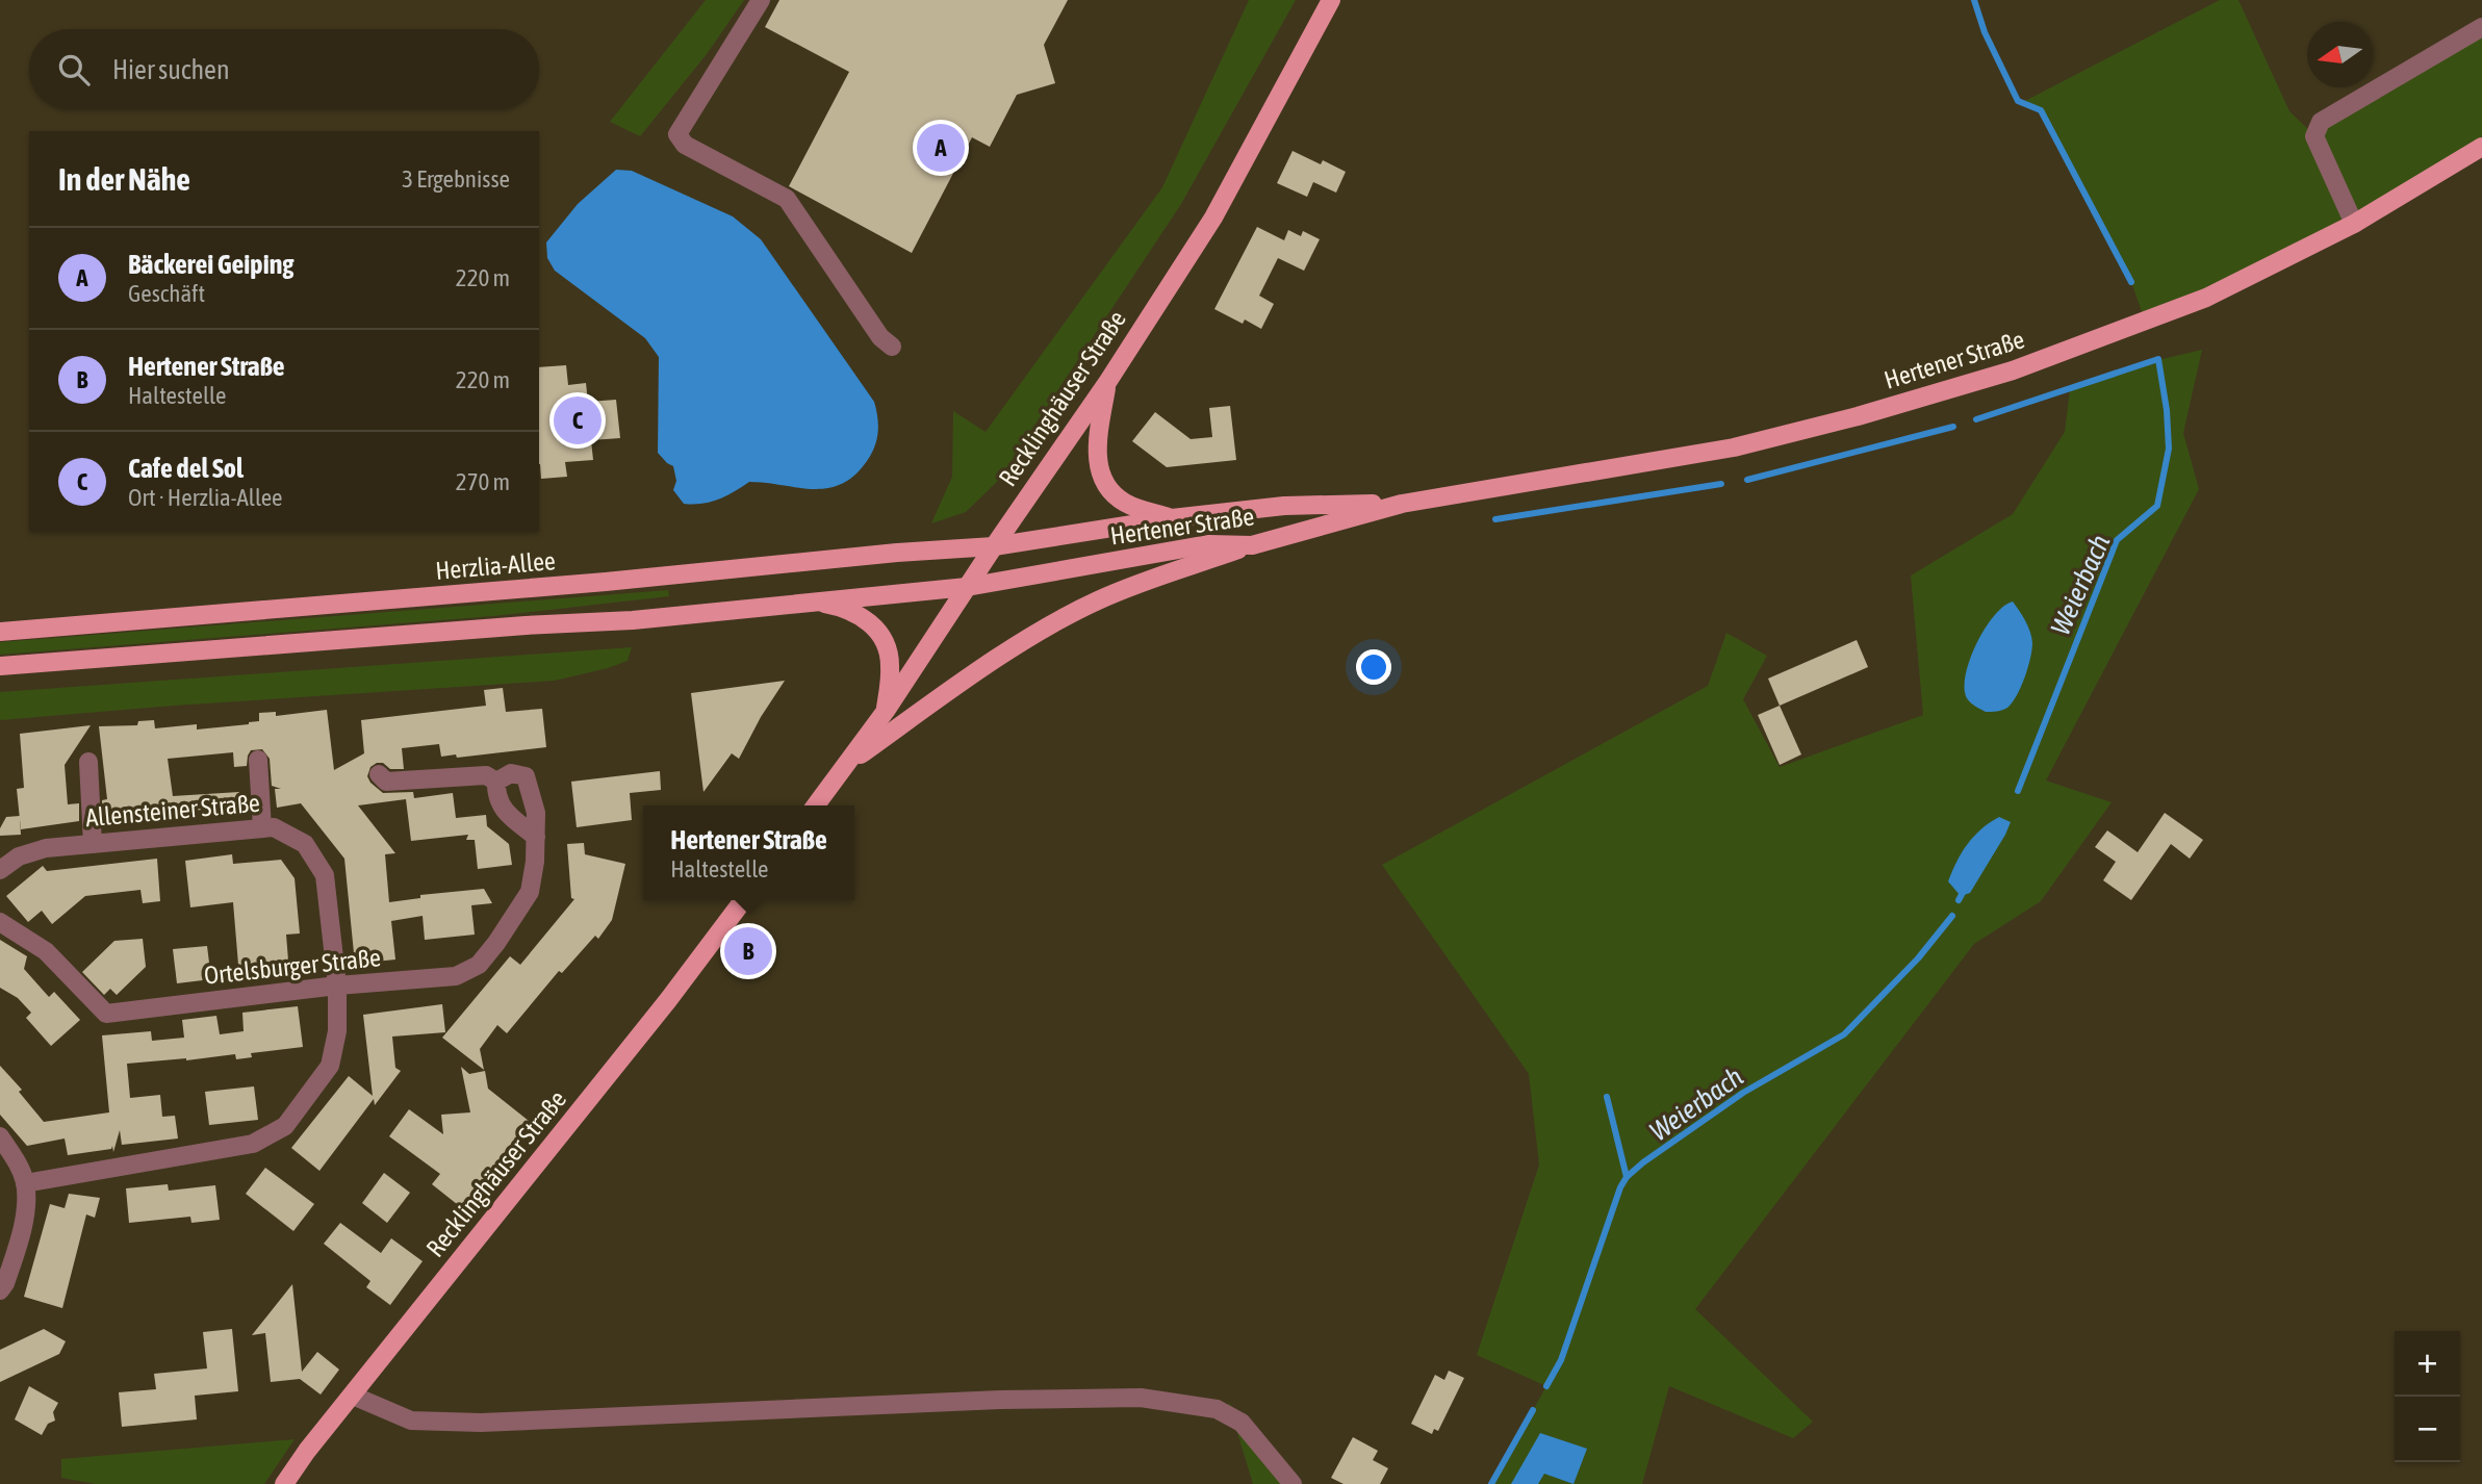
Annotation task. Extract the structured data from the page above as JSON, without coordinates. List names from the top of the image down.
{
  "streets": {
    "main road": ["Hertener Straße", "Recklinghäuser Straße", "Herzlia-Allee"],
    "street": ["Allensteiner Straße", "Ortelsburger Straße"]
  },
  "crossings": [
    ["Hertener Straße", "Recklinghäuser Straße"],
    ["Hertener Straße", "Herzlia-Allee"],
    ["Recklinghäuser Straße", "Herzlia-Allee"],
    ["Allensteiner Straße", "Ortelsburger Straße"]
  ],
  "water": ["Weierbach"],
  "north": "left",
  "page": {
    "search": "Hier suchen",
    "pins": ["A", "C", "B"],
    "heading": ["In der Nähe", "3 Ergebnisse"],
    "list": [
      {
        "mark": "A",
        "name": "Bäckerei Geiping",
        "note": "Geschäft",
        "value": "220 m"
      },
      {
        "mark": "B",
        "name": "Hertener Straße",
        "note": "Haltestelle",
        "value": "220 m"
      },
      {
        "mark": "C",
        "name": "Cafe del Sol",
        "note": "Ort · Herzlia-Allee",
        "value": "270 m"
      }
    ],
    "popup": ["Hertener Straße", "Haltestelle"],
    "map_buttons": ["+", "−"]
  }
}
